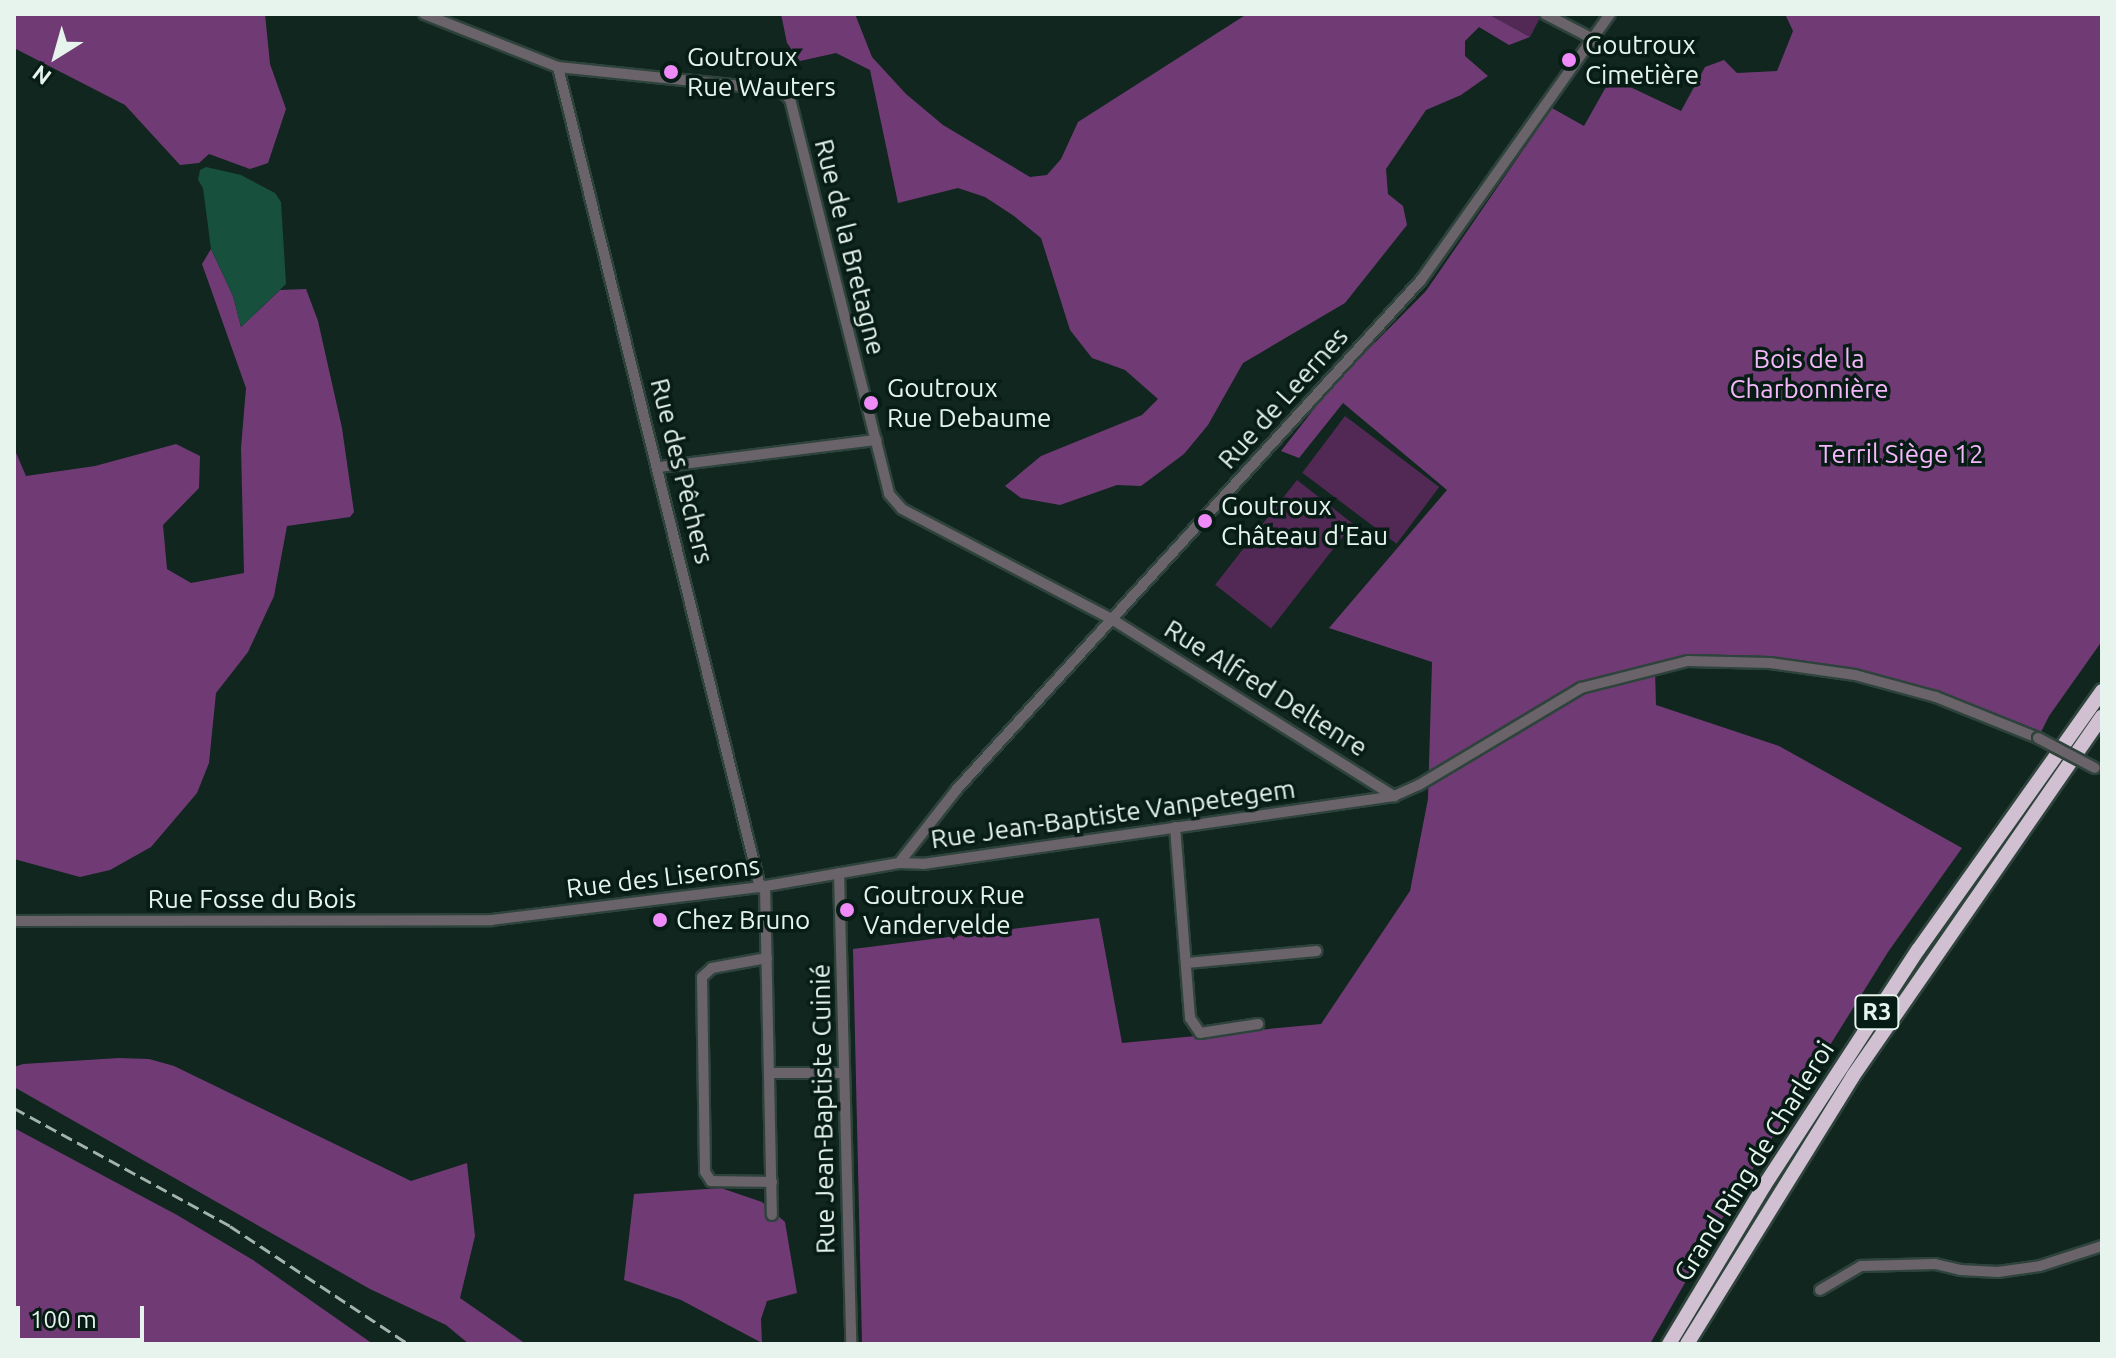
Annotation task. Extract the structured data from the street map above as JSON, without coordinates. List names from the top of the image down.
{
  "streets": {
    "highway": ["R3", "Grand Ring de Charleroi"],
    "street": [
      "Rue de la Bretagne",
      "Rue de Leernes",
      "Rue des Pêchers",
      "Rue Alfred Deltenre",
      "Rue Jean-Baptiste Vanpetegem",
      "Rue des Liserons",
      "Rue Fosse du Bois",
      "Rue Jean-Baptiste Cuinié"
    ]
  },
  "crossings": [
    ["Rue de la Bretagne", "Rue de Leernes"],
    ["Rue de la Bretagne", "Rue des Pêchers"],
    ["Rue de la Bretagne", "Rue Alfred Deltenre"],
    ["Rue de Leernes", "Rue Alfred Deltenre"],
    ["Rue de Leernes", "Rue Jean-Baptiste Vanpetegem"],
    ["Rue des Pêchers", "Rue des Liserons"],
    ["Rue Alfred Deltenre", "Rue Jean-Baptiste Vanpetegem"],
    ["Rue Jean-Baptiste Vanpetegem", "Rue des Liserons"],
    ["Rue Jean-Baptiste Vanpetegem", "Rue Jean-Baptiste Cuinié"],
    ["Rue des Liserons", "Rue Fosse du Bois"],
    ["Rue des Liserons", "Rue Jean-Baptiste Cuinié"]
  ],
  "parks": ["Bois de la Charbonnière", "Terril Siège 12"],
  "places": [
    "Goutroux Cimetière",
    "Goutroux Rue Wauters",
    "Goutroux Rue Debaume",
    "Goutroux Château d'Eau",
    "Goutroux Rue Vandervelde",
    "Chez Bruno"
  ],
  "scale_bar": "100 m",
  "north": "bottom left"
}
